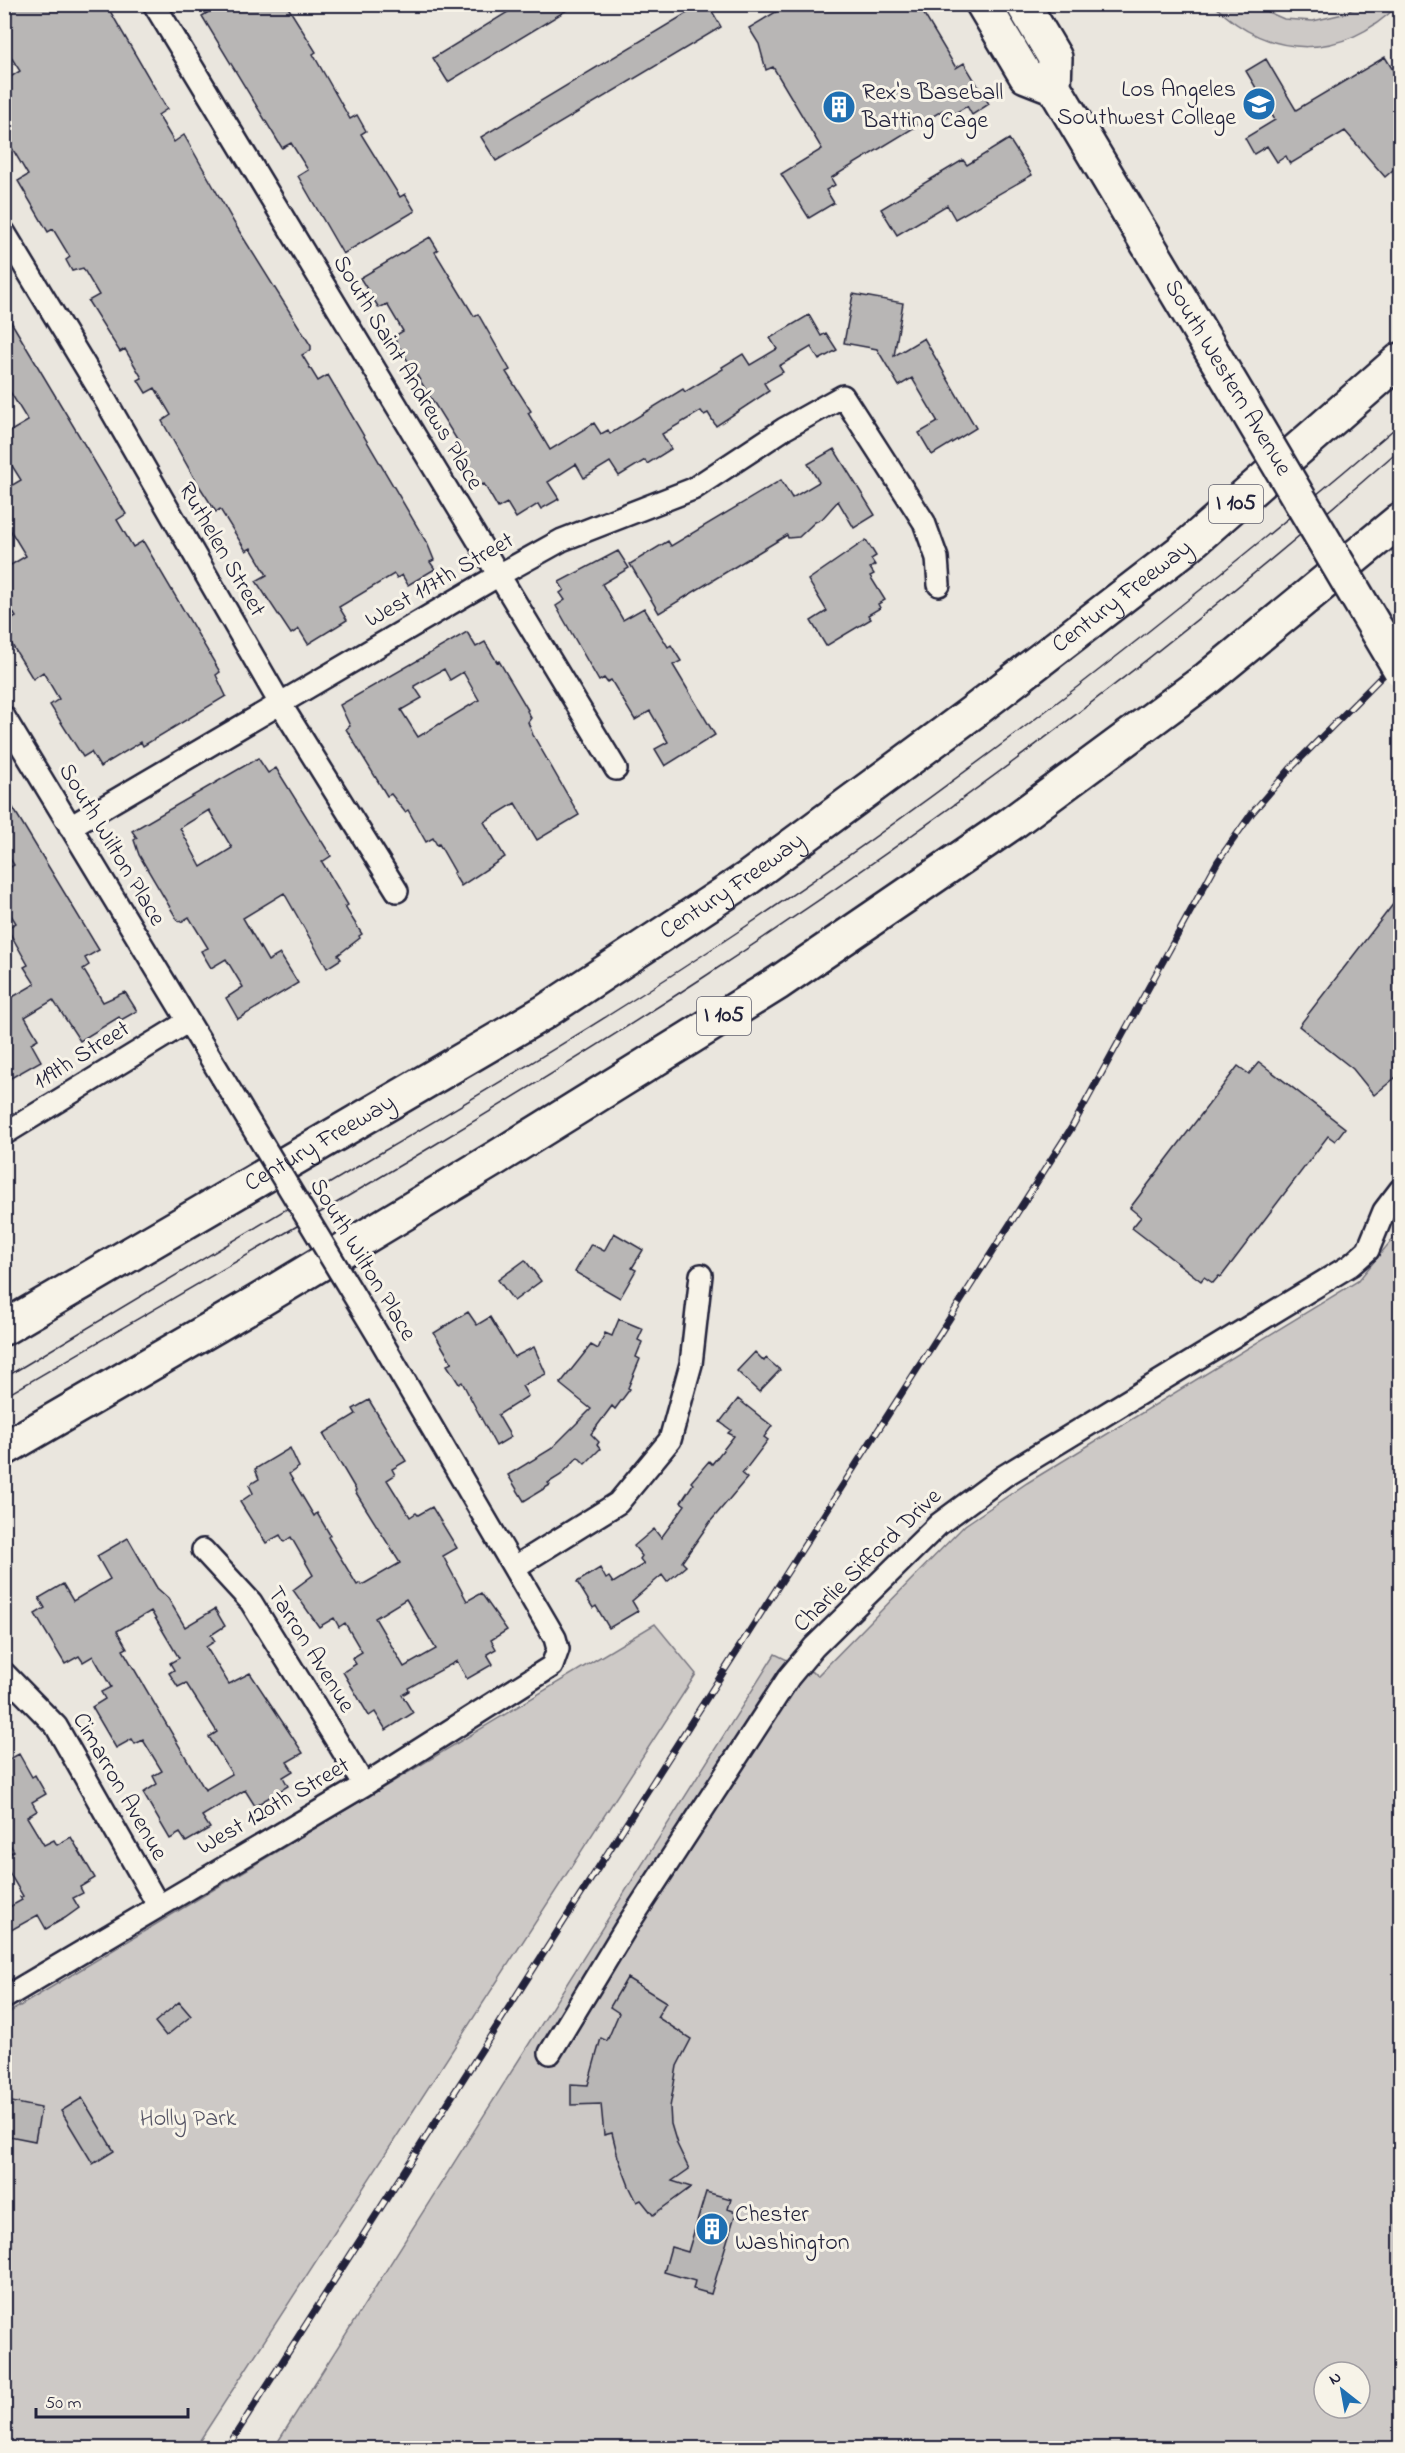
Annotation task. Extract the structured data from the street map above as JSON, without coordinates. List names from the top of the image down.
{
  "streets": {
    "main road": ["South Western Avenue", "I 105", "Century Freeway"],
    "street": [
      "South Saint Andrews Place",
      "Ruthelen Street",
      "West 117th Street",
      "South Wilton Place",
      "119th Street",
      "Charlie Sifford Drive",
      "Tarron Avenue",
      "Cimarron Avenue",
      "West 120th Street"
    ]
  },
  "crossings": [
    ["South Saint Andrews Place", "West 117th Street"],
    ["Ruthelen Street", "West 117th Street"],
    ["West 117th Street", "South Wilton Place"],
    ["South Wilton Place", "119th Street"],
    ["South Wilton Place", "West 120th Street"],
    ["Tarron Avenue", "West 120th Street"],
    ["Cimarron Avenue", "West 120th Street"]
  ],
  "parks": ["Holly Park"],
  "places": {
    "school or university": ["Los Angeles Southwest College"],
    "building": ["Rex's Baseball Batting Cage", "Chester Washington"]
  },
  "scale_bar": "50 m",
  "north": "top left"
}
